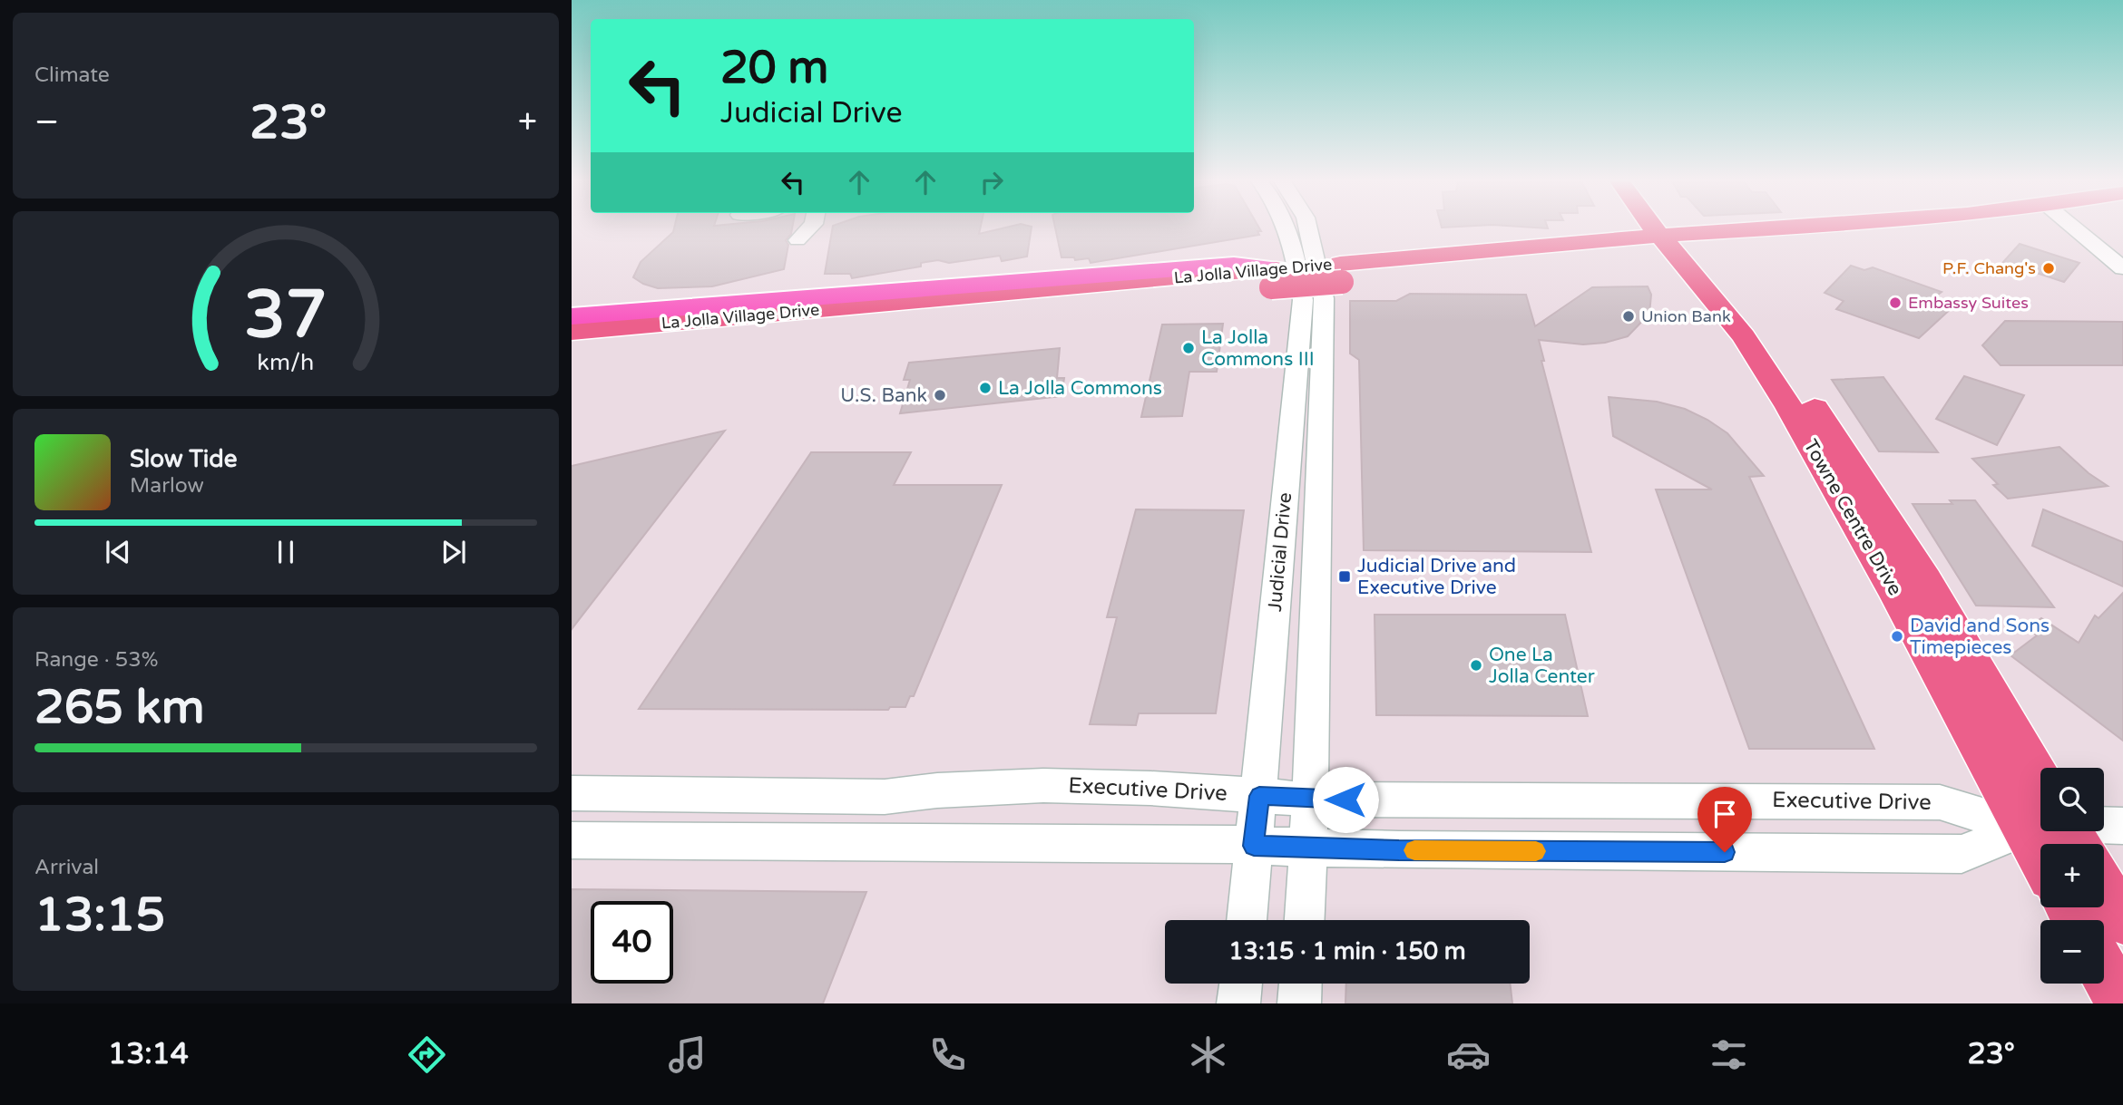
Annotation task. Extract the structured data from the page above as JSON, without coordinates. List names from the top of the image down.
{
  "streets": {
    "main road": ["La Jolla Village Drive", "Towne Centre Drive"],
    "street": ["Judicial Drive", "Executive Drive"]
  },
  "crossings": [
    ["La Jolla Village Drive", "Towne Centre Drive"],
    ["Judicial Drive", "Executive Drive"]
  ],
  "places": {
    "other": [
      "P.F. Chang's",
      "Embassy Suites",
      "Union Bank",
      "La Jolla Commons III",
      "La Jolla Commons",
      "U.S. Bank",
      "David and Sons Timepieces",
      "One La Jolla Center"
    ],
    "transit": ["Judicial Drive and Executive Drive"]
  },
  "page": {
    "tile": [
      "Climate",
      ["Range · 53%", "265 km"],
      ["Arrival", "13:15"]
    ],
    "turn": ["20 m", "Judicial Drive"],
    "heat": ["−", "23°", "+"],
    "song": ["Slow Tide", "Marlow"],
    "map_buttons": ["+", "−"],
    "limit": "40",
    "trip": "13:15 · 1 min · 150 m",
    "tabs": ["13:14", "23°"],
    "gauge": ["37", "km/h"]
  }
}
